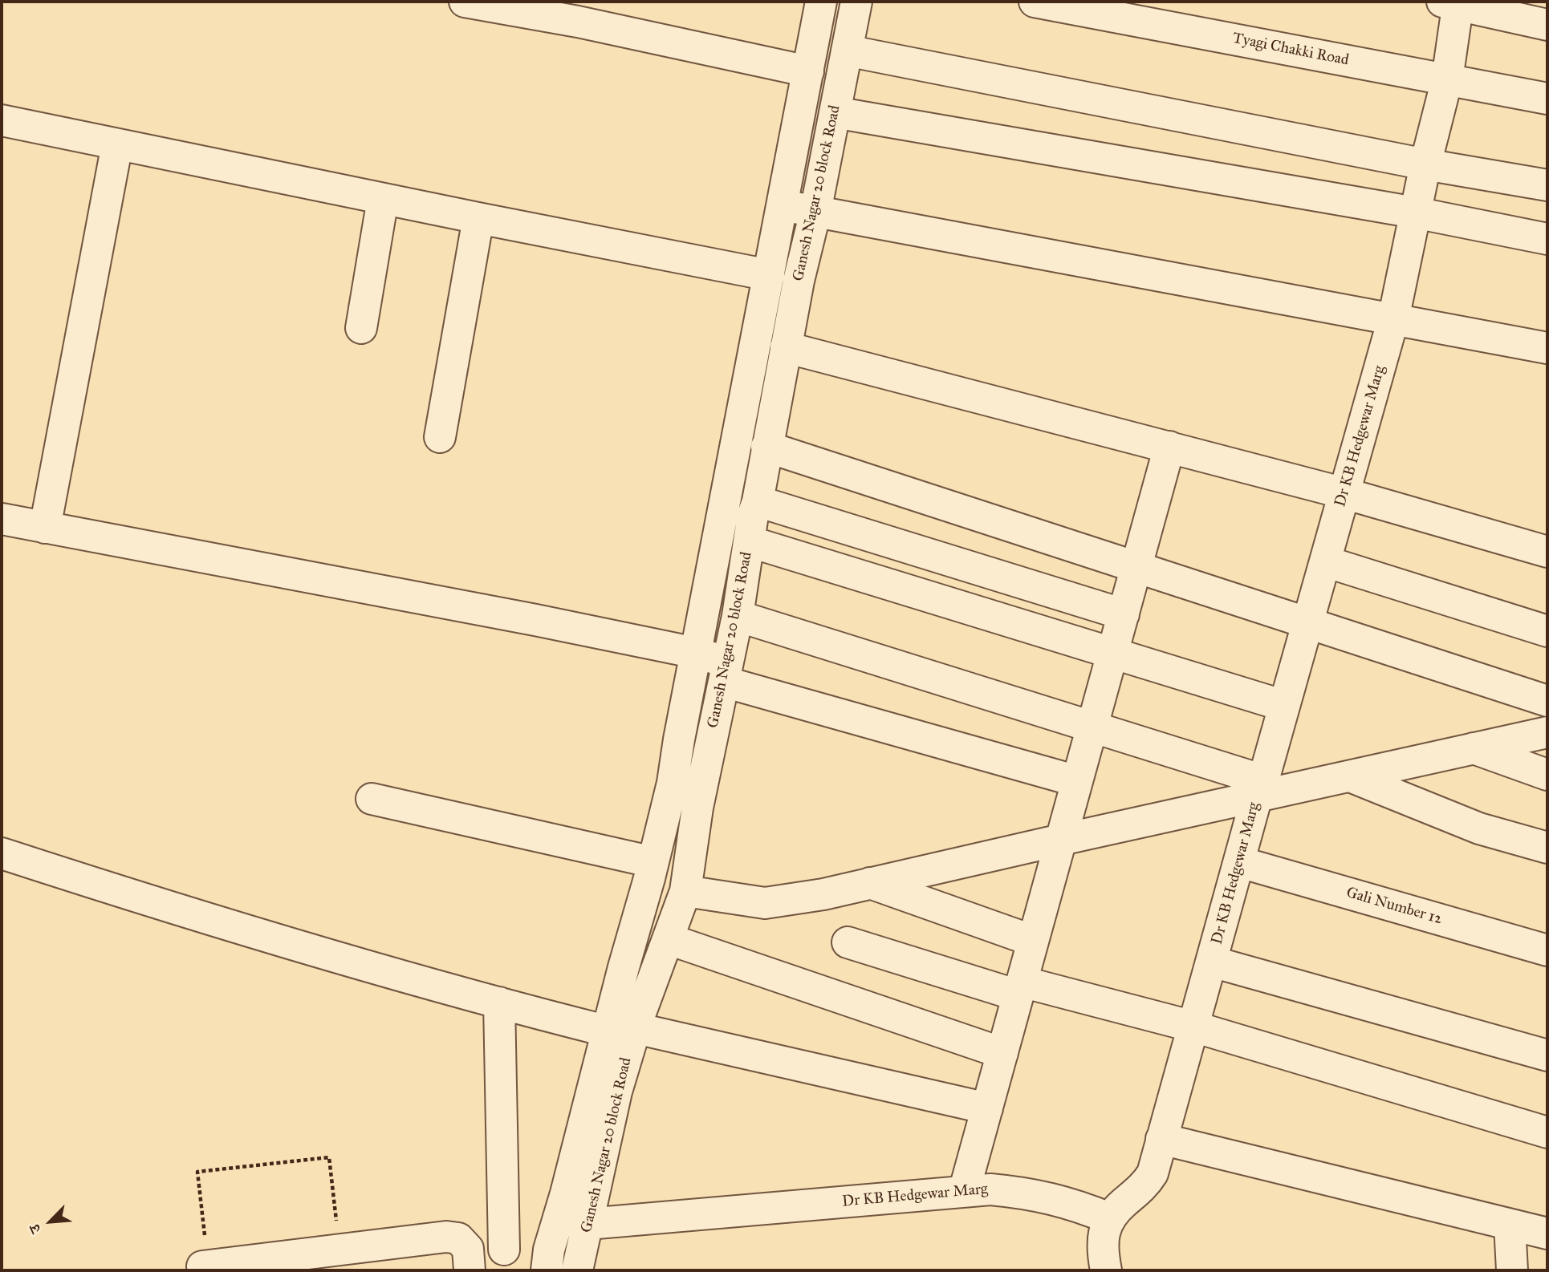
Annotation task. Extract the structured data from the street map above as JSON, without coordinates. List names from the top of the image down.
{
  "streets": {
    "street": [
      "Tyagi Chakki Road",
      "Ganesh Nagar 20 block Road",
      "Dr KB Hedgewar Marg",
      "Gali Number 12"
    ]
  },
  "crossings": [
    ["Tyagi Chakki Road", "Dr KB Hedgewar Marg"],
    ["Ganesh Nagar 20 block Road", "Dr KB Hedgewar Marg"],
    ["Dr KB Hedgewar Marg", "Gali Number 12"]
  ],
  "north": "bottom left"
}
